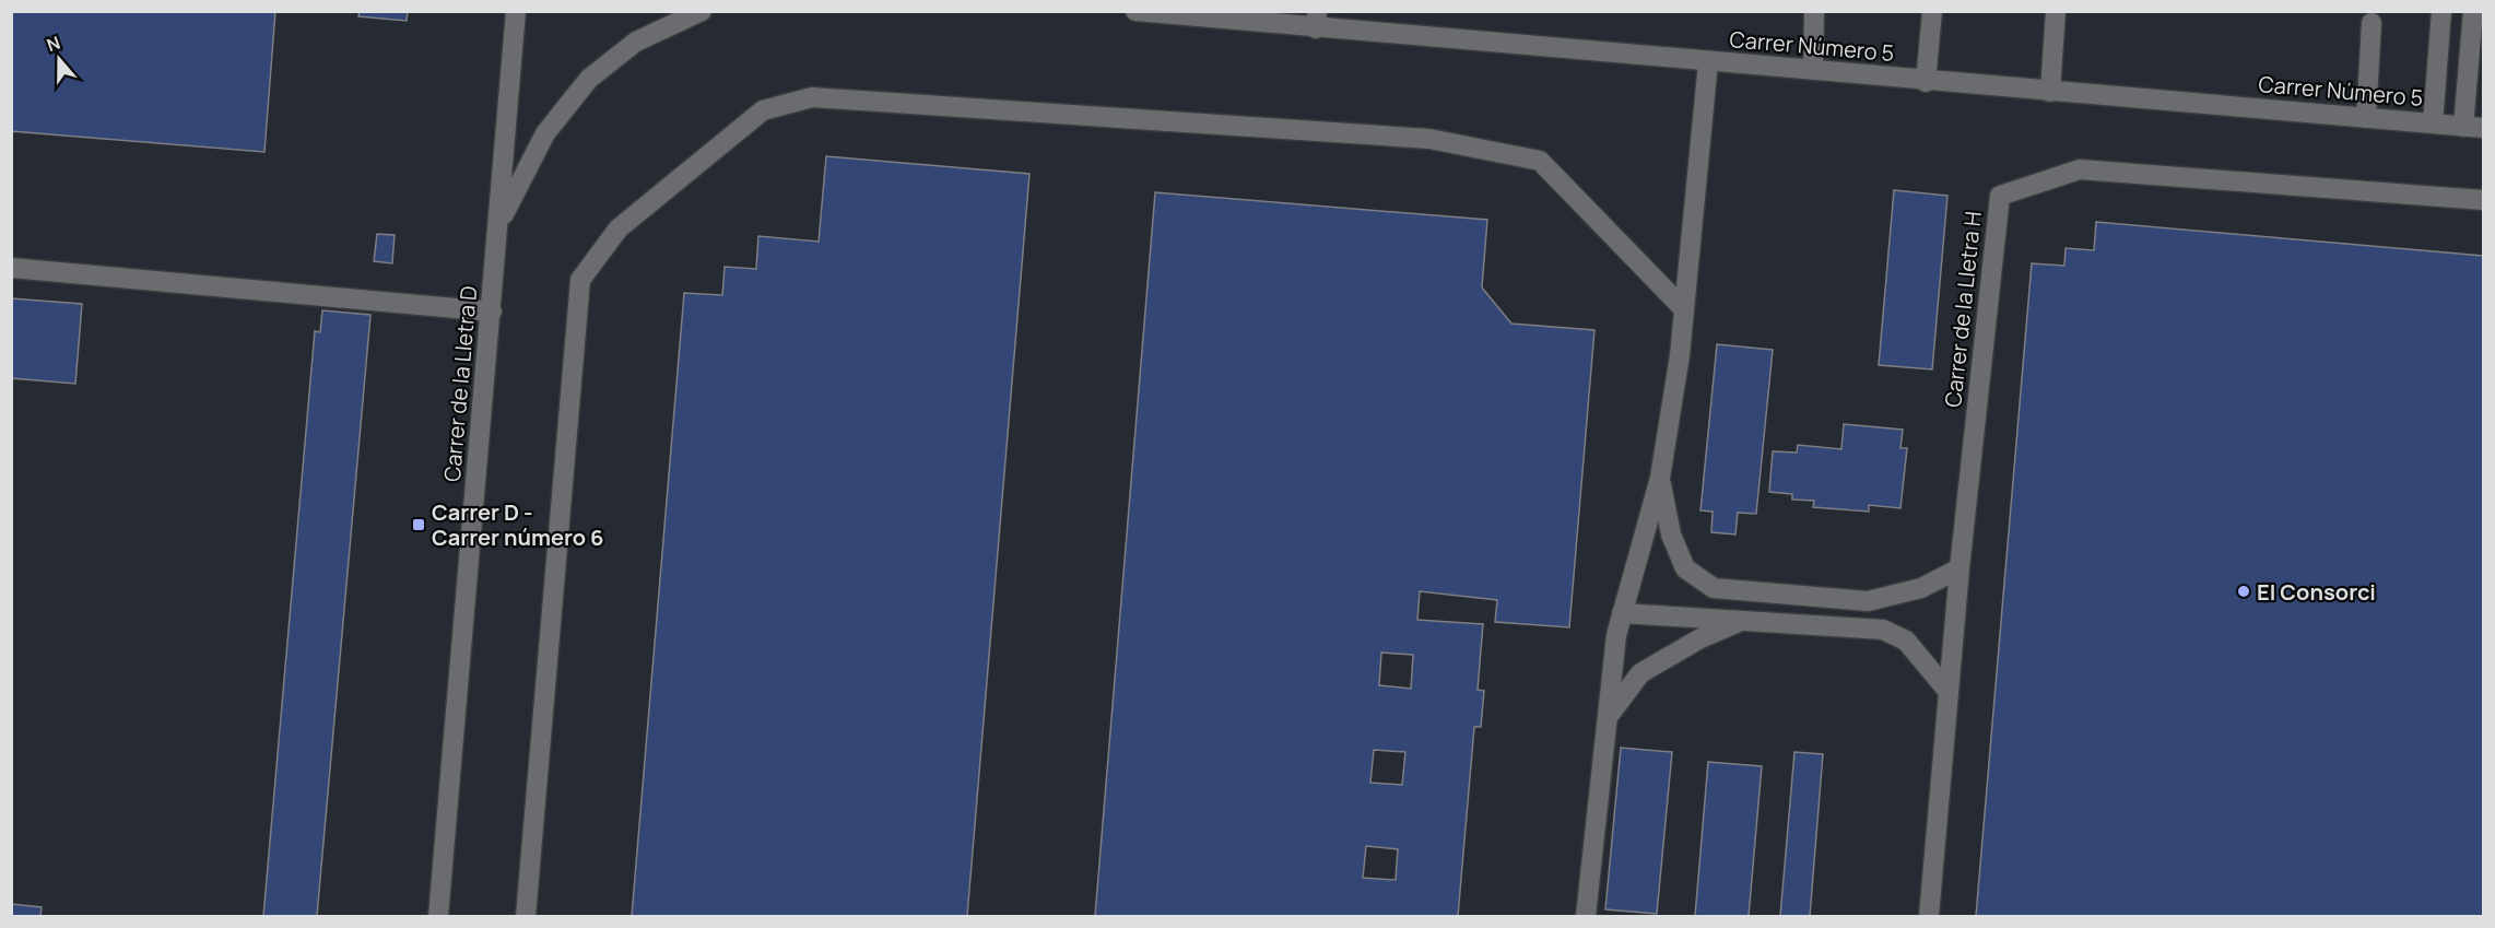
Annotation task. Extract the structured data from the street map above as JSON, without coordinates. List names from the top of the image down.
{
  "streets": {
    "street": ["Carrer Número 5", "Carrer de la Lletra H", "Carrer de la Lletra D"]
  },
  "places": {
    "transit": ["Carrer D - Carrer número 6"],
    "other": ["El Consorci"]
  },
  "north": "top"
}
